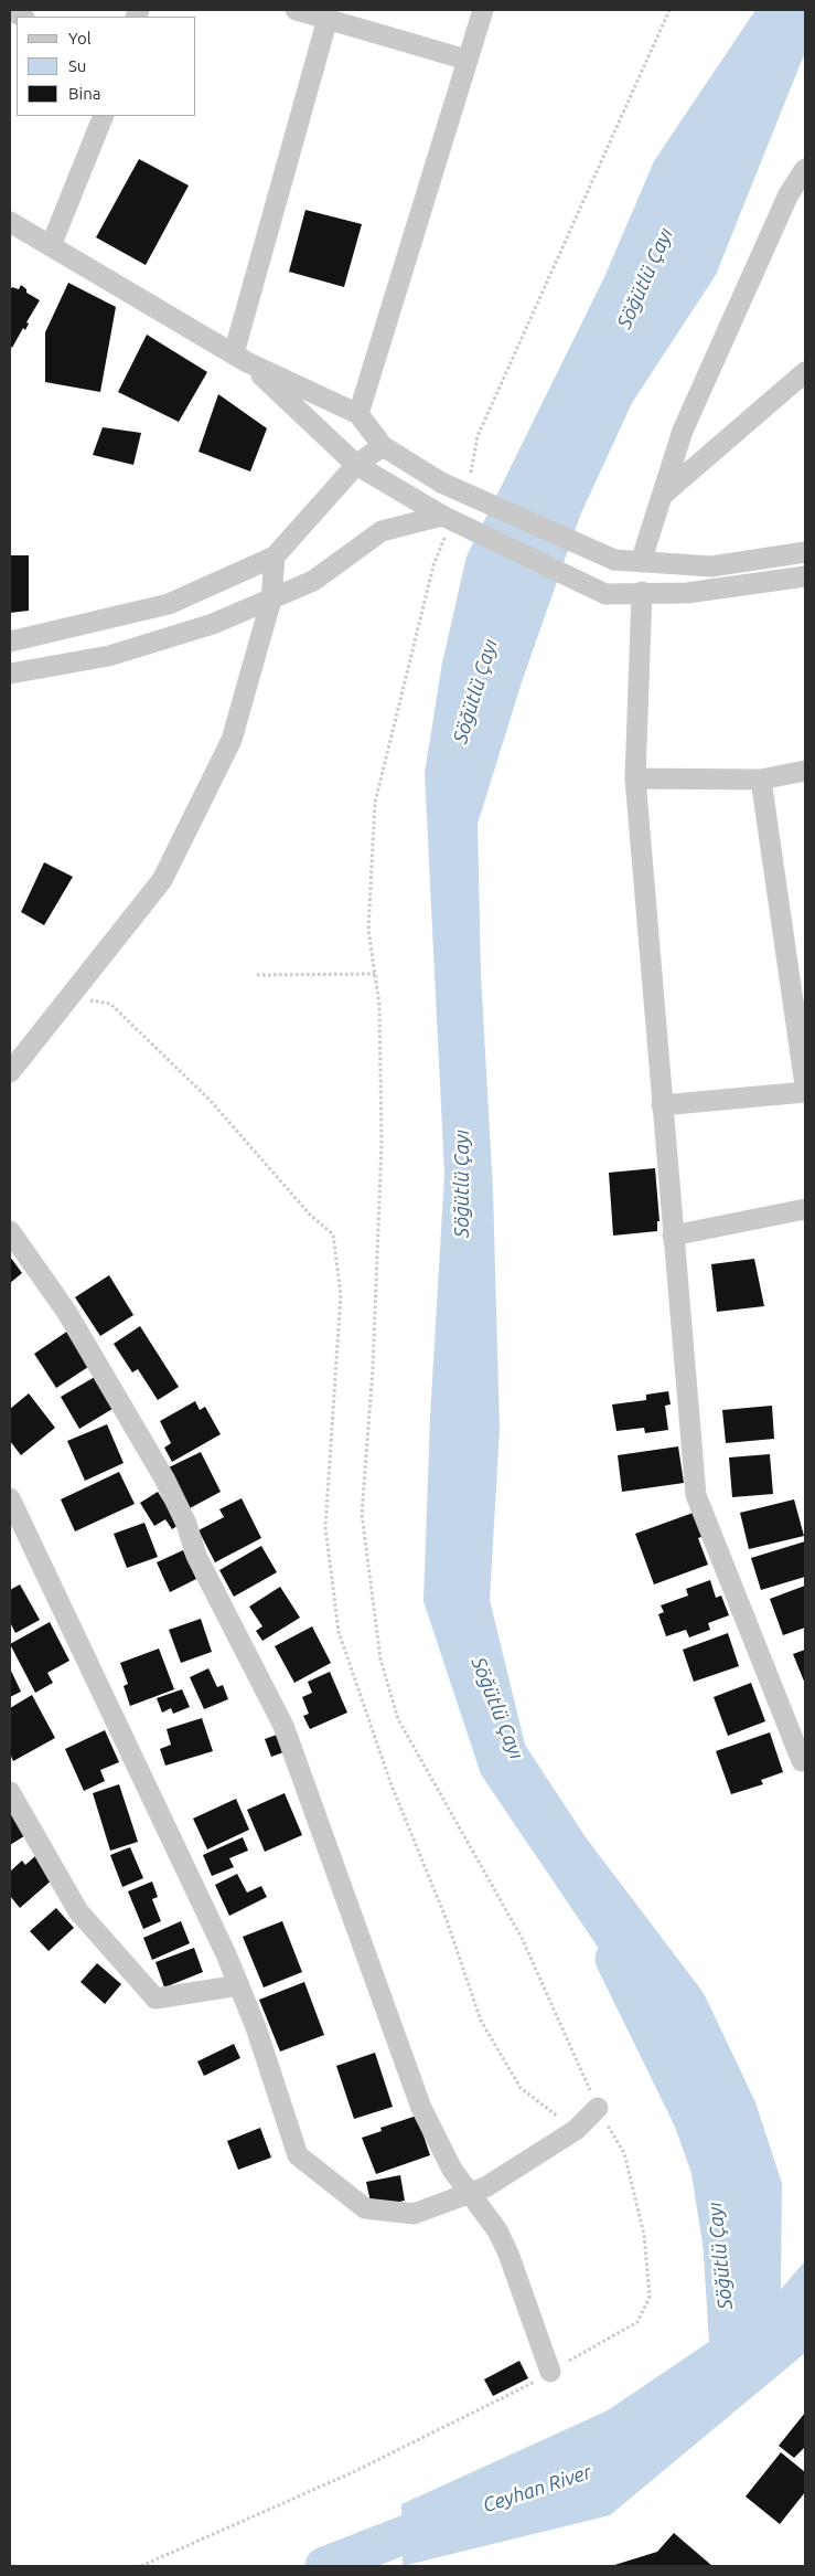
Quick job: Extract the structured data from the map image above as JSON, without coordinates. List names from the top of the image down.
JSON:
{
  "water": ["Söğütlü Çayı", "Ceyhan River"],
  "legend": ["Yol", "Su", "Bina"]
}
